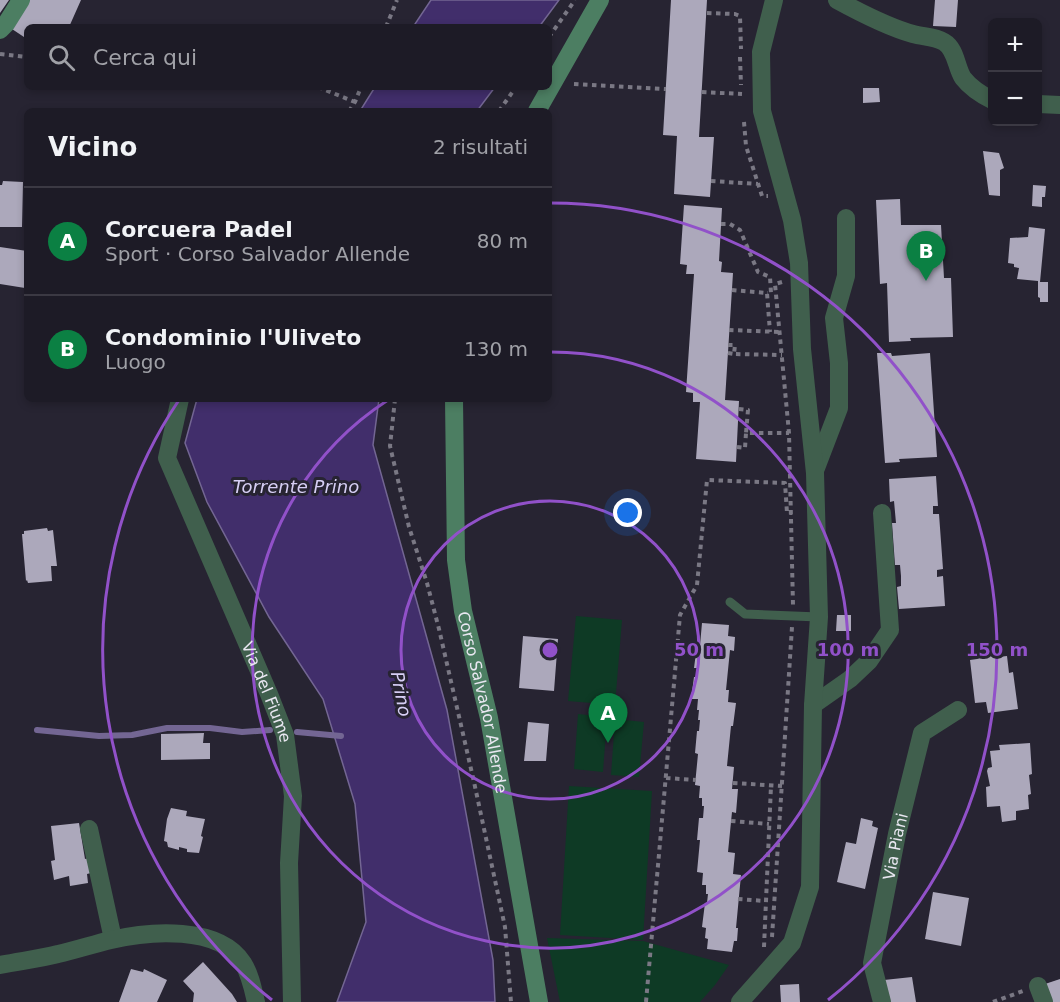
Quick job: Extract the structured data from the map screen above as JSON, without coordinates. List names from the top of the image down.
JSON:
{
  "streets": {
    "street": ["Via del Fiume", "Corso Salvador Allende", "Via Piani"]
  },
  "water": ["Torrente Prino", "Prino"],
  "page": {
    "map_buttons": ["+", "−"],
    "search": "Cerca qui",
    "heading": ["Vicino", "2 risultati"],
    "list": [
      {
        "mark": "A",
        "name": "Corcuera Padel",
        "note": "Sport · Corso Salvador Allende",
        "value": "80 m"
      },
      {
        "mark": "B",
        "name": "Condominio l'Uliveto",
        "note": "Luogo",
        "value": "130 m"
      }
    ],
    "pins": ["B", "A"]
  },
  "rings": ["50 m", "100 m", "150 m"]
}
